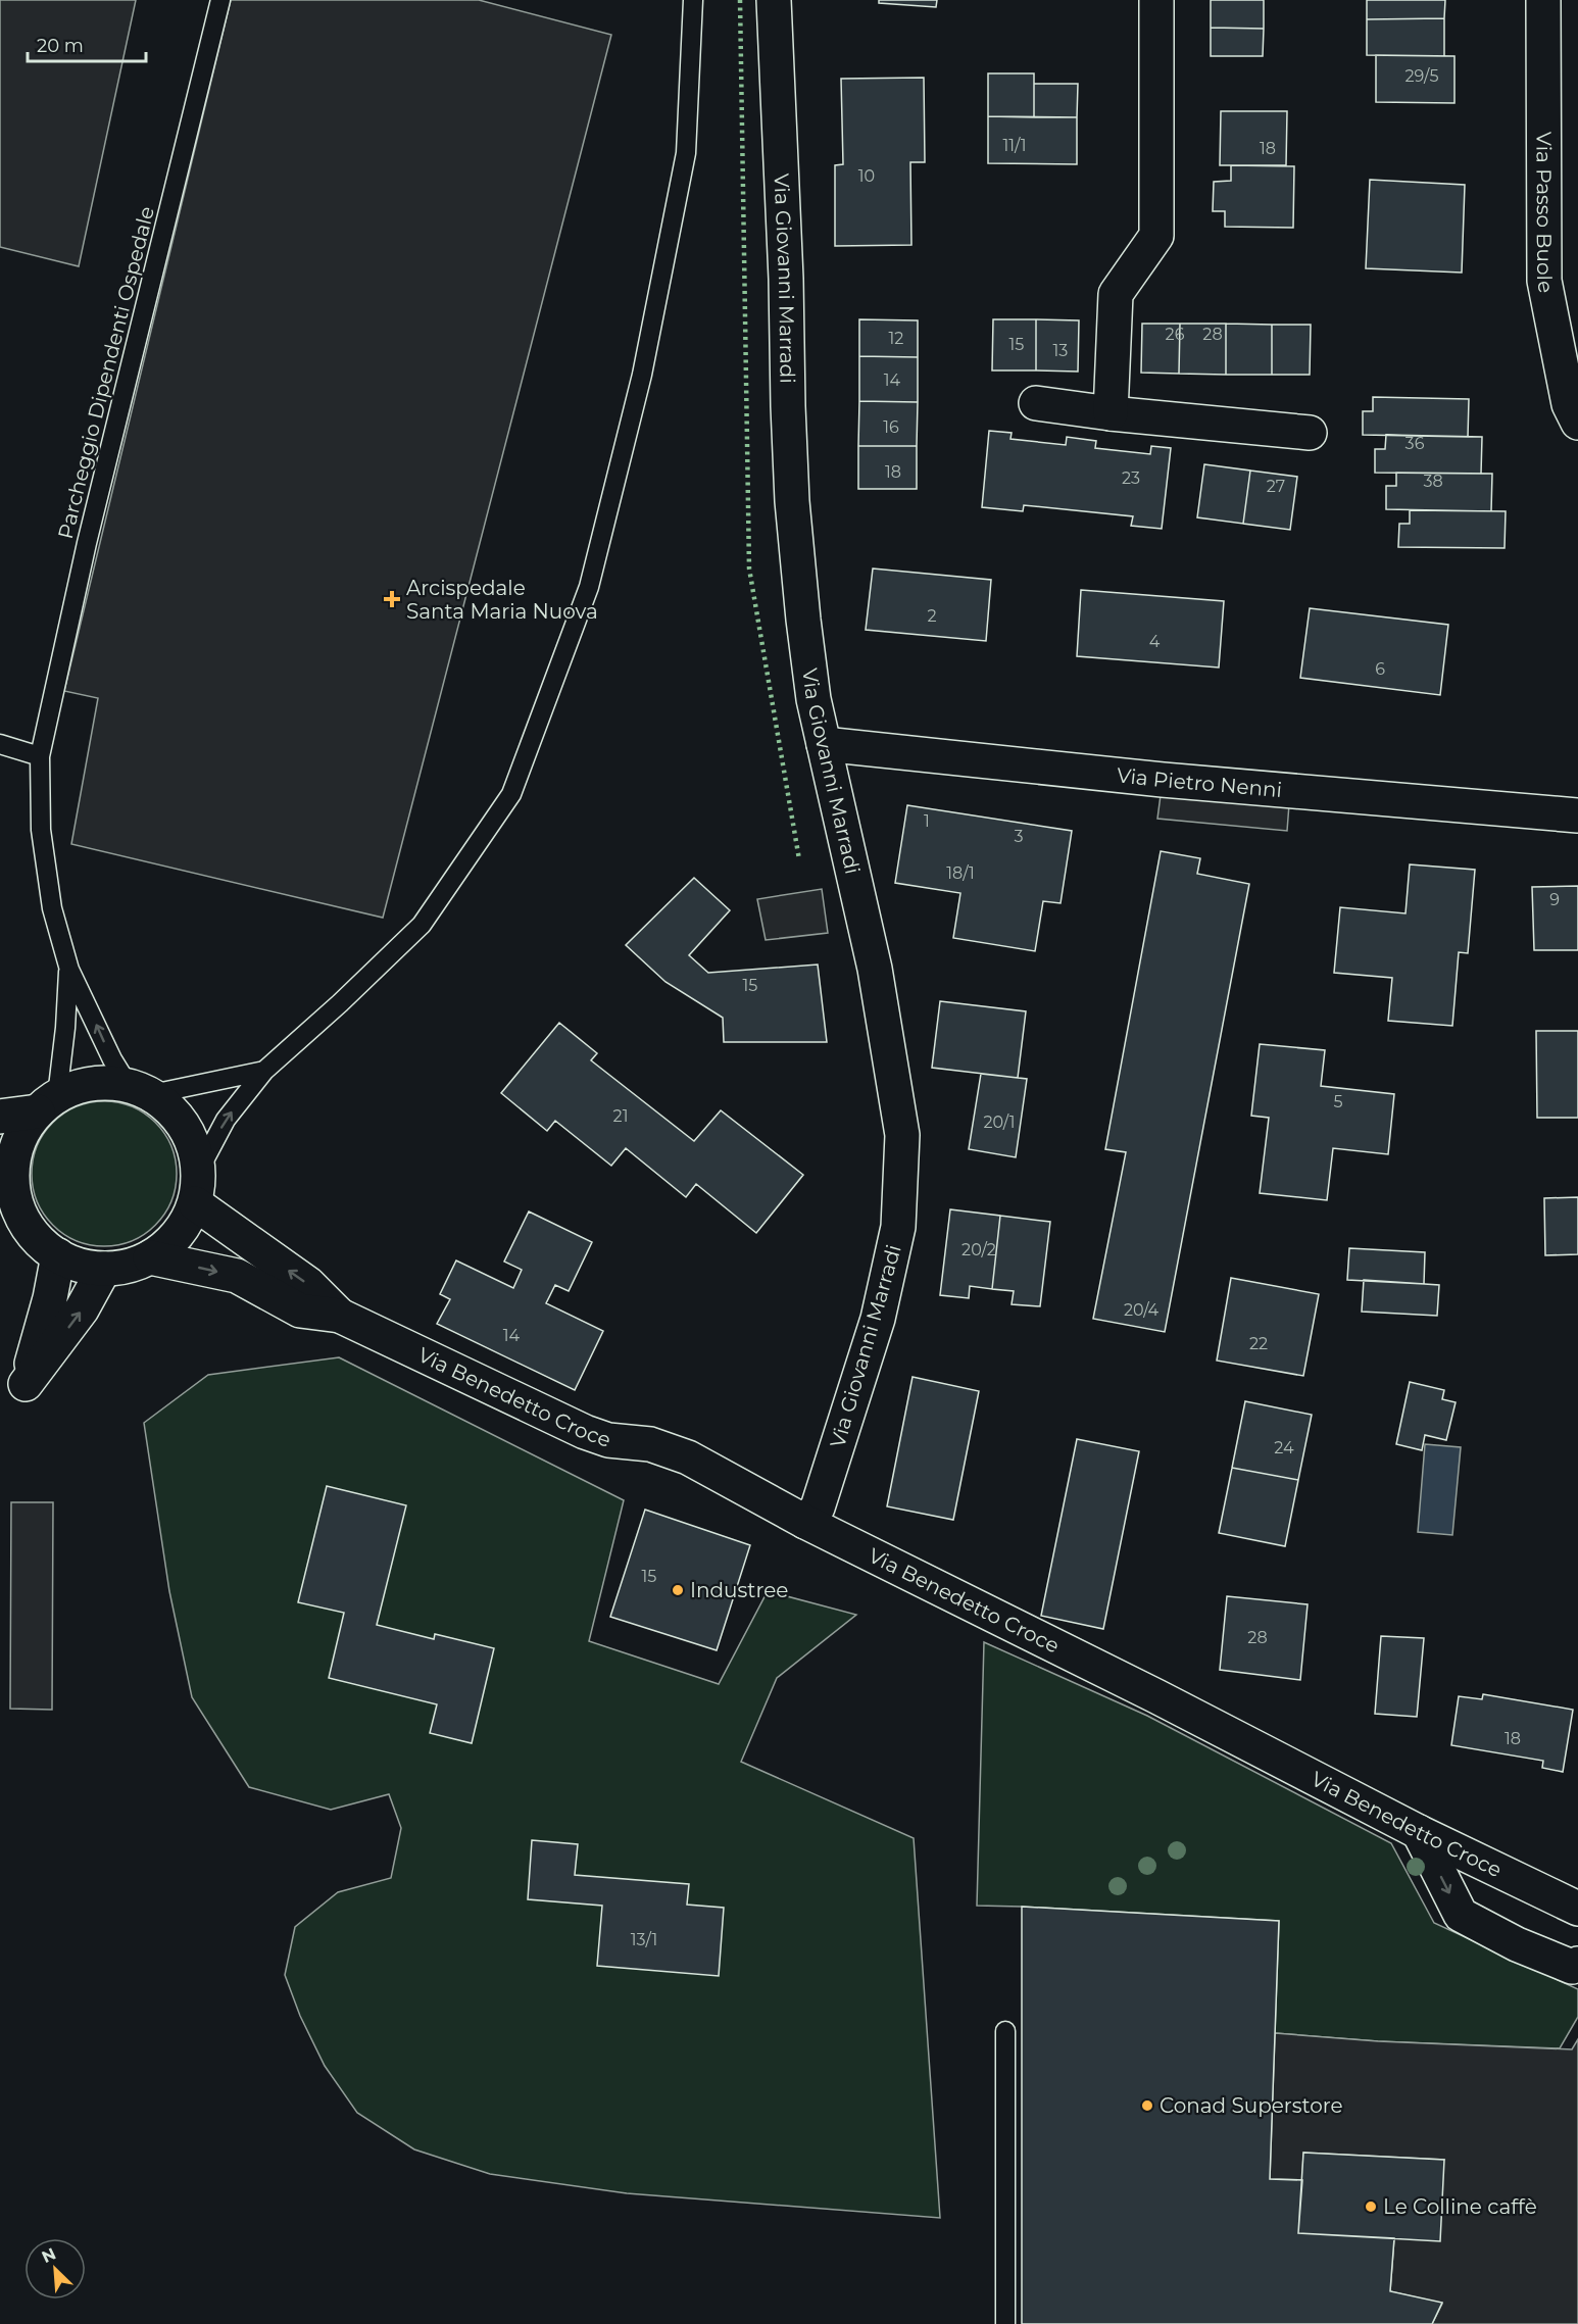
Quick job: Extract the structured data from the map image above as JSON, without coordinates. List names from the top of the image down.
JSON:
{
  "streets": {
    "street": [
      "Via Passo Buole",
      "Via Giovanni Marradi",
      "Via Pietro Nenni",
      "Via Benedetto Croce"
    ],
    "lane": ["Parcheggio Dipendenti Ospedale"]
  },
  "crossings": [
    ["Via Giovanni Marradi", "Via Pietro Nenni"],
    ["Via Giovanni Marradi", "Via Benedetto Croce"],
    ["Parcheggio Dipendenti Ospedale", "Via Benedetto Croce"]
  ],
  "places": {
    "health": ["Arcispedale Santa Maria Nuova"],
    "other": ["Industree", "Conad Superstore", "Le Colline caffè"]
  },
  "house_numbers": [
    "29/5",
    "11/1",
    "18",
    "10",
    "26",
    "28",
    "12",
    "15",
    "13",
    "14",
    "16",
    "36",
    "18",
    "23",
    "38",
    "27",
    "2",
    "4",
    "6",
    "1",
    "3",
    "18/1",
    "9",
    "15",
    "5",
    "21",
    "20/1",
    "20/2",
    "20/4",
    "14",
    "22",
    "24",
    "15",
    "28",
    "18",
    "13/1"
  ],
  "scale_bar": "20 m",
  "north": "top left"
}
